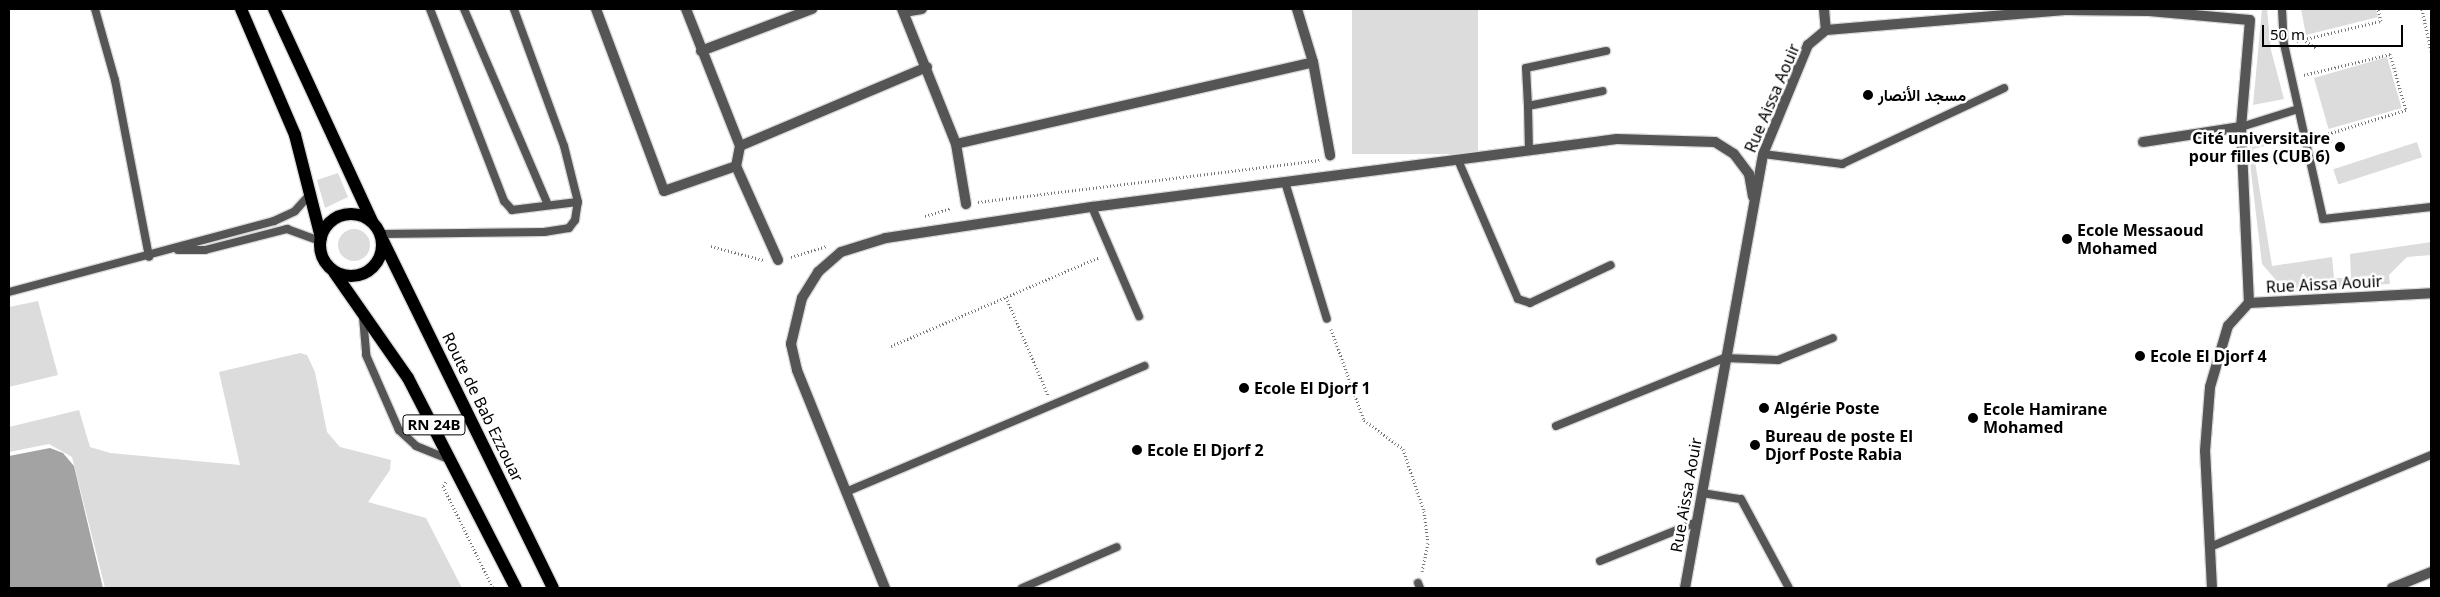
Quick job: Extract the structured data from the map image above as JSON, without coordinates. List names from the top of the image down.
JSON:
{
  "streets": {
    "main road": ["Route de Bab Ezzouar", "RN 24B"],
    "street": ["Rue Aissa Aouir"]
  },
  "crossings": [
    ["Route de Bab Ezzouar", "RN 24B"]
  ],
  "places": [
    "مسجد الأنصار",
    "Cité universitaire pour filles (CUB 6)",
    "Ecole Messaoud Mohamed",
    "Ecole El Djorf 4",
    "Ecole El Djorf 1",
    "Algérie Poste",
    "Ecole Hamirane Mohamed",
    "Bureau de poste El Djorf Poste Rabia",
    "Ecole El Djorf 2"
  ],
  "scale_bar": "50 m"
}
